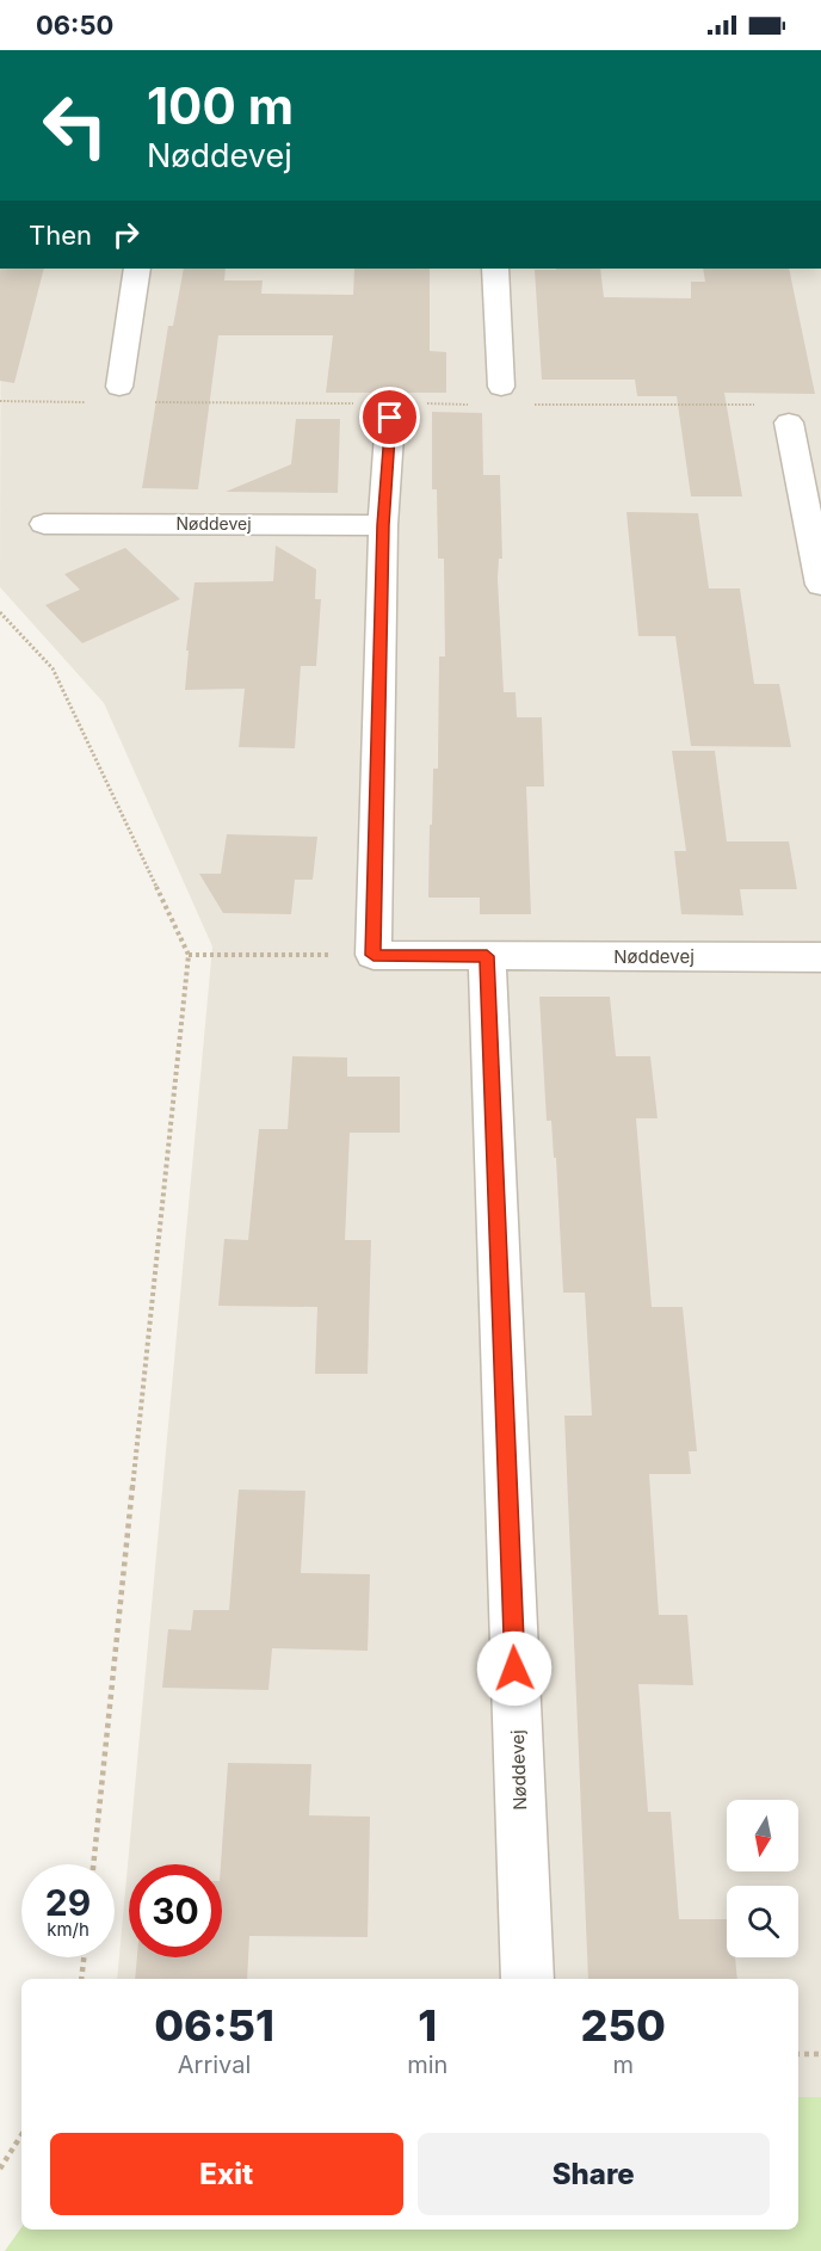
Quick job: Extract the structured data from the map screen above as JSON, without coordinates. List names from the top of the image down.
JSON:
{
  "streets": {
    "street": ["Nøddevej"]
  },
  "north": "bottom",
  "page": {
    "status": "06:50",
    "turn": ["100 m", "Nøddevej"],
    "then": "Then",
    "speed": "29 km/h",
    "limit": "30",
    "eta": [
      "06:51",
      "Arrival",
      "1",
      "min",
      "250",
      "m"
    ],
    "buttons": ["Exit", "Share"]
  }
}
